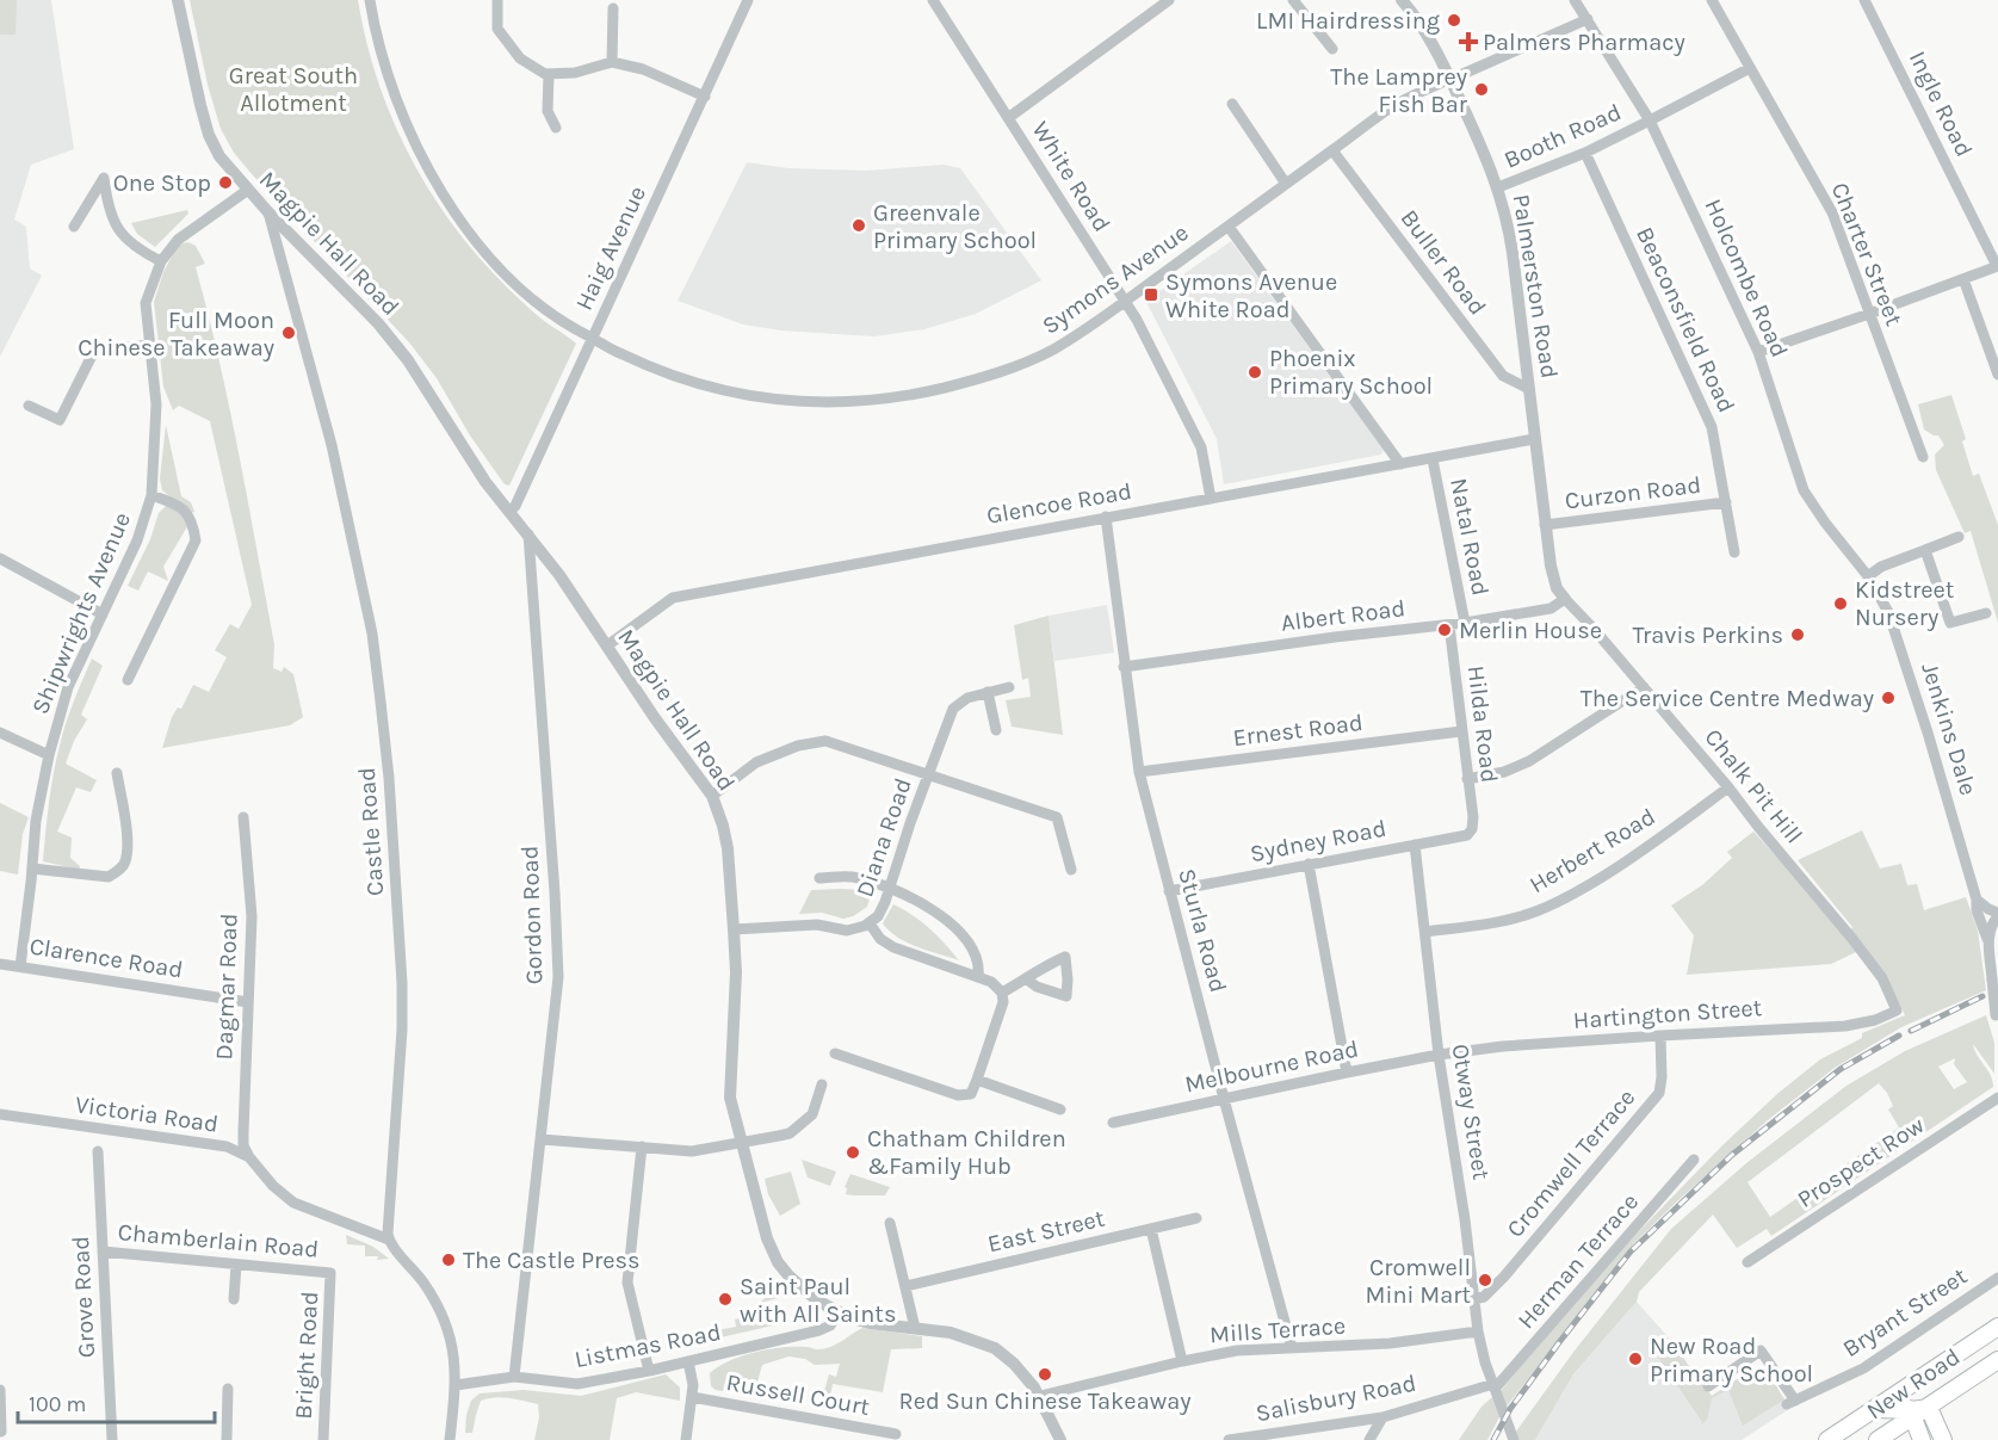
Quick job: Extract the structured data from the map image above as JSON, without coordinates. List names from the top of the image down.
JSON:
{
  "streets": {
    "main road": ["New Road"],
    "street": [
      "Ingle Road",
      "Booth Road",
      "White Road",
      "Magpie Hall Road",
      "Haig Avenue",
      "Charter Street",
      "Buller Road",
      "Holcombe Road",
      "Symons Avenue",
      "Palmerston Road",
      "Beaconsfield Road",
      "Curzon Road",
      "Glencoe Road",
      "Natal Road",
      "Shipwrights Avenue",
      "Albert Road",
      "Hilda Road",
      "Jenkins Dale",
      "Ernest Road",
      "Chalk Pit Hill",
      "Castle Road",
      "Diana Road",
      "Sydney Road",
      "Herbert Road",
      "Gordon Road",
      "Sturla Road",
      "Clarence Road",
      "Dagmar Road",
      "Hartington Street",
      "Melbourne Road",
      "Otway Street",
      "Victoria Road",
      "Prospect Row",
      "Cromwell Terrace",
      "East Street",
      "Chamberlain Road",
      "Herman Terrace",
      "Grove Road",
      "Bryant Street",
      "Mills Terrace",
      "Listmas Road",
      "Bright Road",
      "Russell Court",
      "Salisbury Road"
    ]
  },
  "crossings": [
    ["Booth Road", "Charter Street"],
    ["Booth Road", "Holcombe Road"],
    ["Booth Road", "Palmerston Road"],
    ["Booth Road", "Beaconsfield Road"],
    ["White Road", "Symons Avenue"],
    ["White Road", "Glencoe Road"],
    ["Magpie Hall Road", "Haig Avenue"],
    ["Magpie Hall Road", "Glencoe Road"],
    ["Magpie Hall Road", "Shipwrights Avenue"],
    ["Magpie Hall Road", "Castle Road"],
    ["Magpie Hall Road", "Diana Road"],
    ["Magpie Hall Road", "Gordon Road"],
    ["Magpie Hall Road", "Mills Terrace"],
    ["Magpie Hall Road", "Listmas Road"],
    ["Haig Avenue", "Symons Avenue"],
    ["Buller Road", "Symons Avenue"],
    ["Buller Road", "Palmerston Road"],
    ["Holcombe Road", "Symons Avenue"],
    ["Holcombe Road", "Jenkins Dale"],
    ["Symons Avenue", "Palmerston Road"],
    ["Palmerston Road", "Curzon Road"],
    ["Palmerston Road", "Glencoe Road"],
    ["Palmerston Road", "Albert Road"],
    ["Palmerston Road", "Chalk Pit Hill"],
    ["Beaconsfield Road", "Curzon Road"],
    ["Glencoe Road", "Natal Road"],
    ["Glencoe Road", "Sturla Road"],
    ["Natal Road", "Albert Road"],
    ["Shipwrights Avenue", "Clarence Road"],
    ["Albert Road", "Hilda Road"],
    ["Albert Road", "Chalk Pit Hill"],
    ["Albert Road", "Sturla Road"],
    ["Hilda Road", "Ernest Road"],
    ["Hilda Road", "Sydney Road"],
    ["Ernest Road", "Sturla Road"],
    ["Chalk Pit Hill", "Herbert Road"],
    ["Chalk Pit Hill", "Hartington Street"],
    ["Castle Road", "Victoria Road"],
    ["Sydney Road", "Sturla Road"],
    ["Sydney Road", "Otway Street"],
    ["Herbert Road", "Otway Street"],
    ["Gordon Road", "Listmas Road"],
    ["Sturla Road", "Melbourne Road"],
    ["Sturla Road", "Mills Terrace"],
    ["Clarence Road", "Dagmar Road"],
    ["Dagmar Road", "Victoria Road"],
    ["Hartington Street", "Melbourne Road"],
    ["Hartington Street", "Otway Street"],
    ["Hartington Street", "Cromwell Terrace"],
    ["Melbourne Road", "Otway Street"],
    ["Otway Street", "Cromwell Terrace"],
    ["Otway Street", "Herman Terrace"],
    ["Otway Street", "Mills Terrace"],
    ["Otway Street", "Salisbury Road"],
    ["Chamberlain Road", "Grove Road"],
    ["Chamberlain Road", "Bright Road"],
    ["Herman Terrace", "Salisbury Road"]
  ],
  "parks": ["Great South Allotment"],
  "places": {
    "other": [
      "LMI Hairdressing",
      "The Lamprey Fish Bar",
      "One Stop",
      "Greenvale Primary School",
      "Full Moon Chinese Takeaway",
      "Phoenix Primary School",
      "Kidstreet Nursery",
      "Merlin House",
      "Travis Perkins",
      "The Service Centre Medway",
      "Chatham Children &Family Hub",
      "The Castle Press",
      "Cromwell Mini Mart",
      "Saint Paul with All Saints",
      "New Road Primary School",
      "Red Sun Chinese Takeaway"
    ],
    "health": ["Palmers Pharmacy"],
    "transit": ["Symons Avenue White Road"]
  },
  "scale_bar": "100 m"
}
